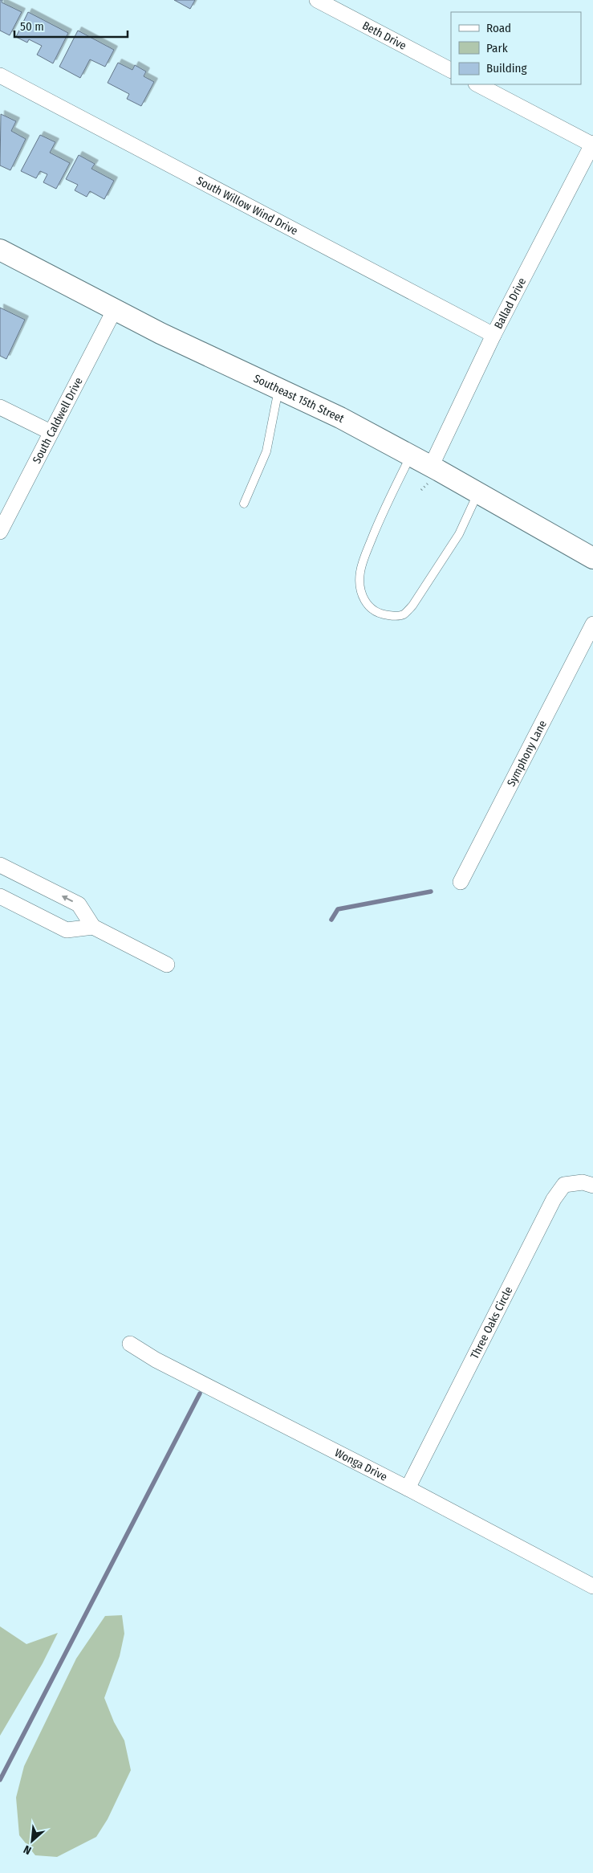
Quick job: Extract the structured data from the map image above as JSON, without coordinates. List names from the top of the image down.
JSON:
{
  "streets": {
    "main road": ["Southeast 15th Street"],
    "street": [
      "Beth Drive",
      "South Willow Wind Drive",
      "Ballad Drive",
      "South Caldwell Drive",
      "Symphony Lane",
      "Three Oaks Circle",
      "Wonga Drive"
    ]
  },
  "crossings": [
    ["South Willow Wind Drive", "Ballad Drive"],
    ["Ballad Drive", "Southeast 15th Street"],
    ["Southeast 15th Street", "South Caldwell Drive"],
    ["Three Oaks Circle", "Wonga Drive"]
  ],
  "legend": ["Road", "Park", "Building"],
  "scale_bar": "50 m",
  "north": "bottom left"
}
